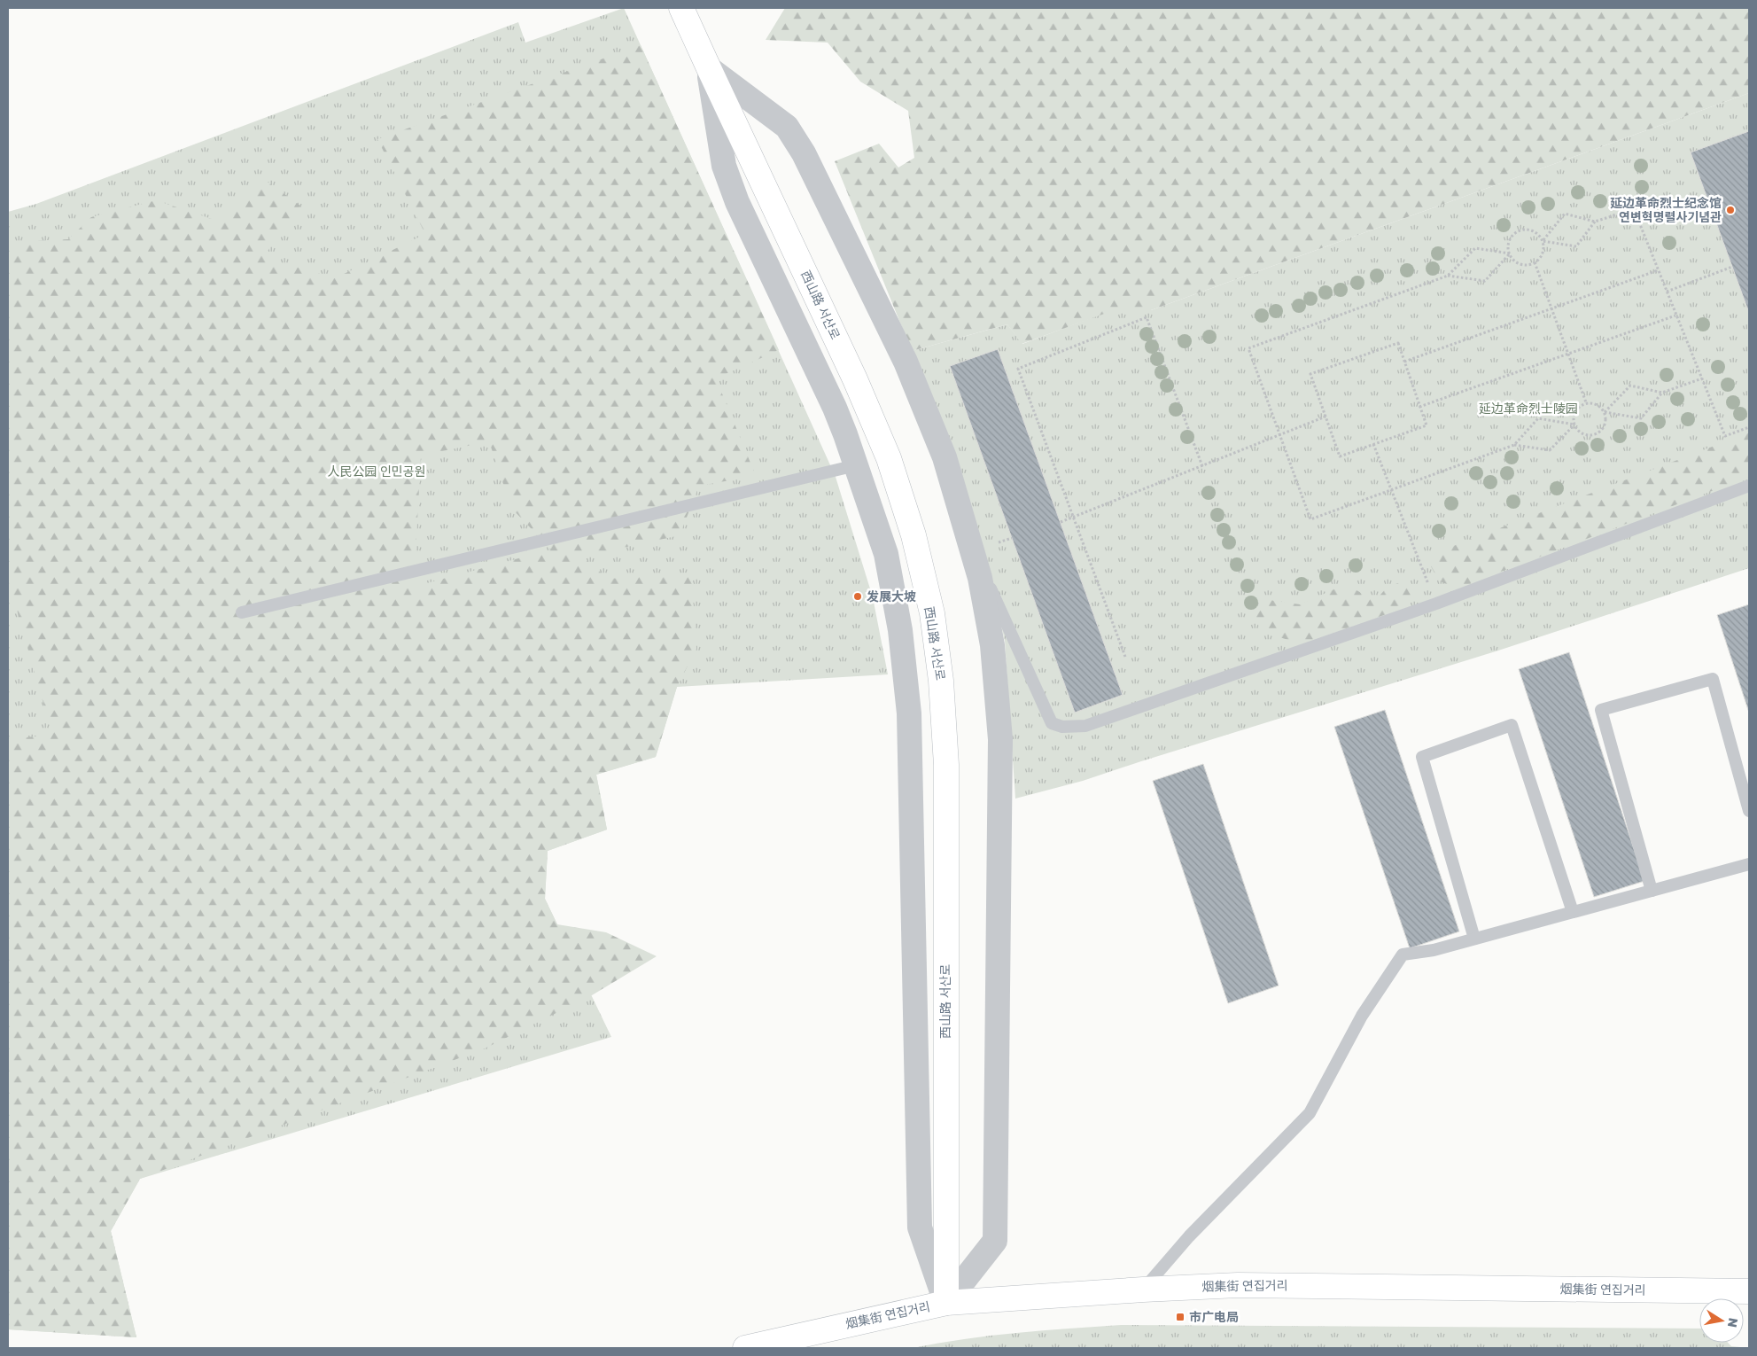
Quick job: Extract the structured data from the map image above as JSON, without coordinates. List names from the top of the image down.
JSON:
{
  "streets": {
    "street": ["西山路 서산로", "烟集街 연집거리"]
  },
  "crossings": [
    ["西山路 서산로", "烟集街 연집거리"]
  ],
  "parks": ["延边革命烈士陵园", "人民公园 인민공원"],
  "places": {
    "other": ["延边革命烈士纪念馆 연변혁명렬사기념관", "发展大坡"],
    "transit": ["市广电局"]
  },
  "north": "right"
}
